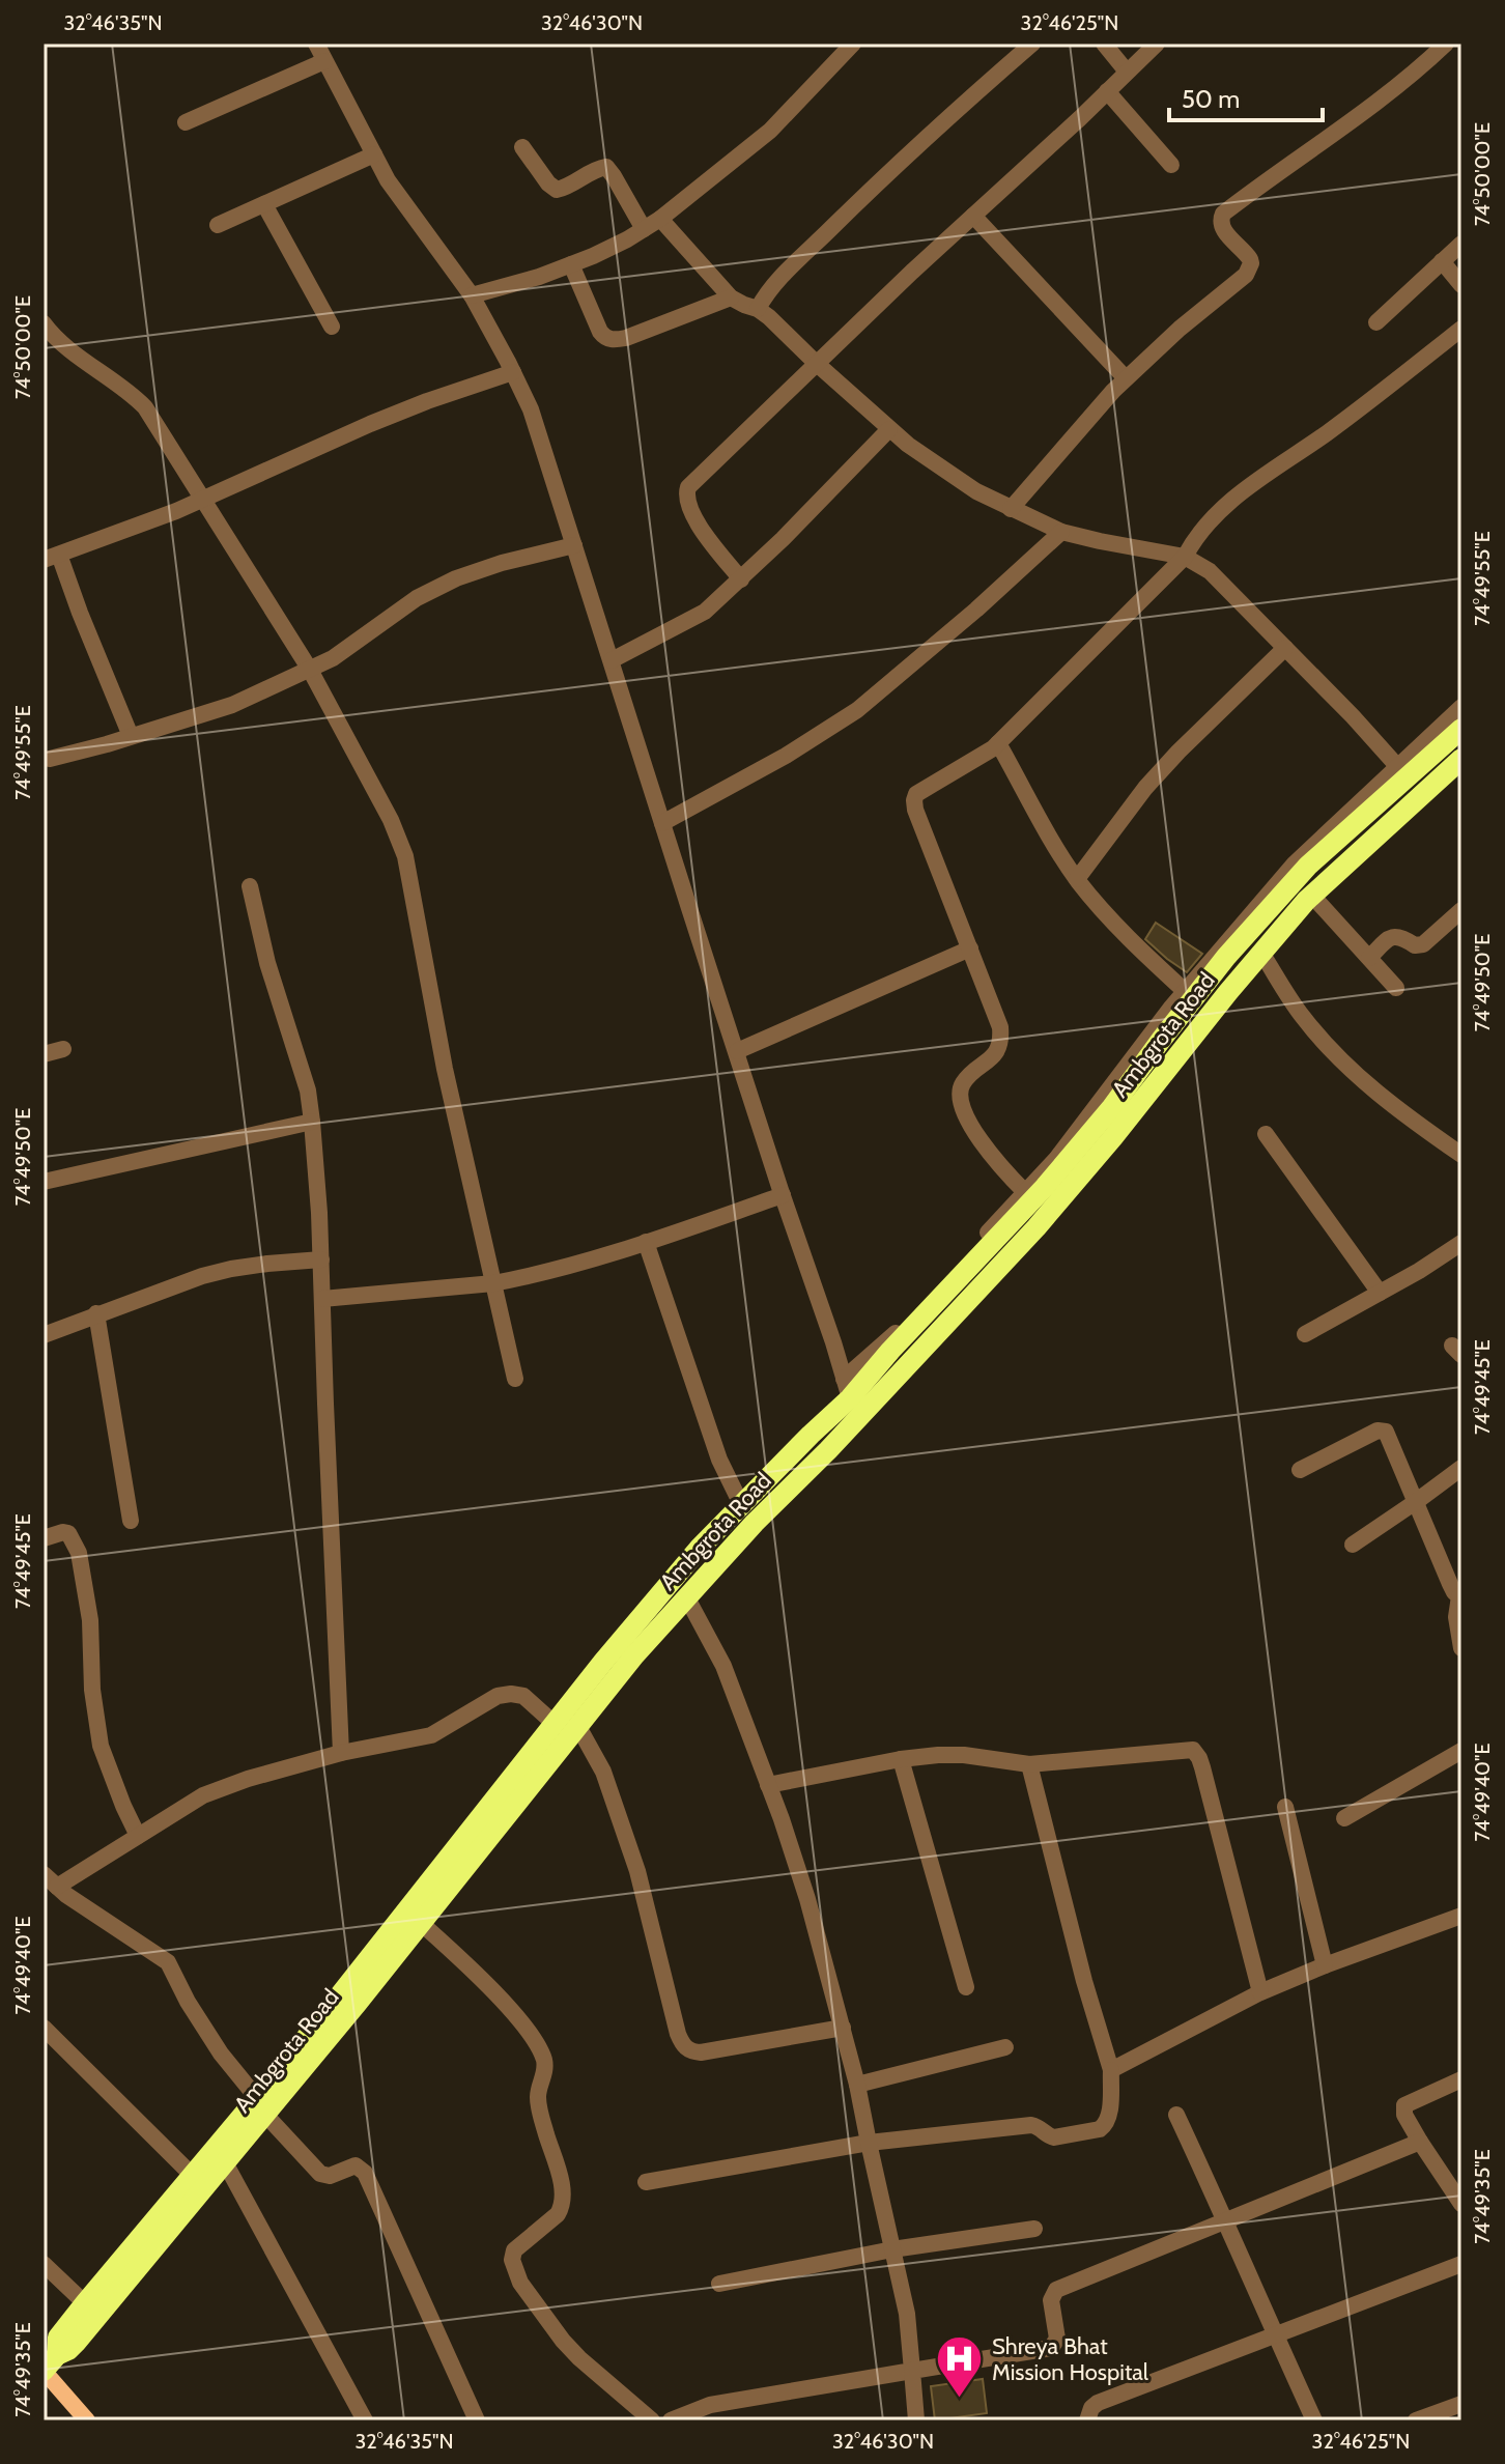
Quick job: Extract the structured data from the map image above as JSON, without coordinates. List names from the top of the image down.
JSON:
{
  "streets": {
    "main road": ["Ambgrota Road"]
  },
  "places": {
    "hospital": ["Shreya Bhat Mission Hospital"]
  },
  "scale_bar": "50 m",
  "coordinates": [
    "32°46'35\"N",
    "32°46'30\"N",
    "32°46'25\"N",
    "74°50'00\"E",
    "74°49'55\"E",
    "74°49'50\"E",
    "74°49'45\"E",
    "74°49'40\"E",
    "74°49'35\"E"
  ]
}
